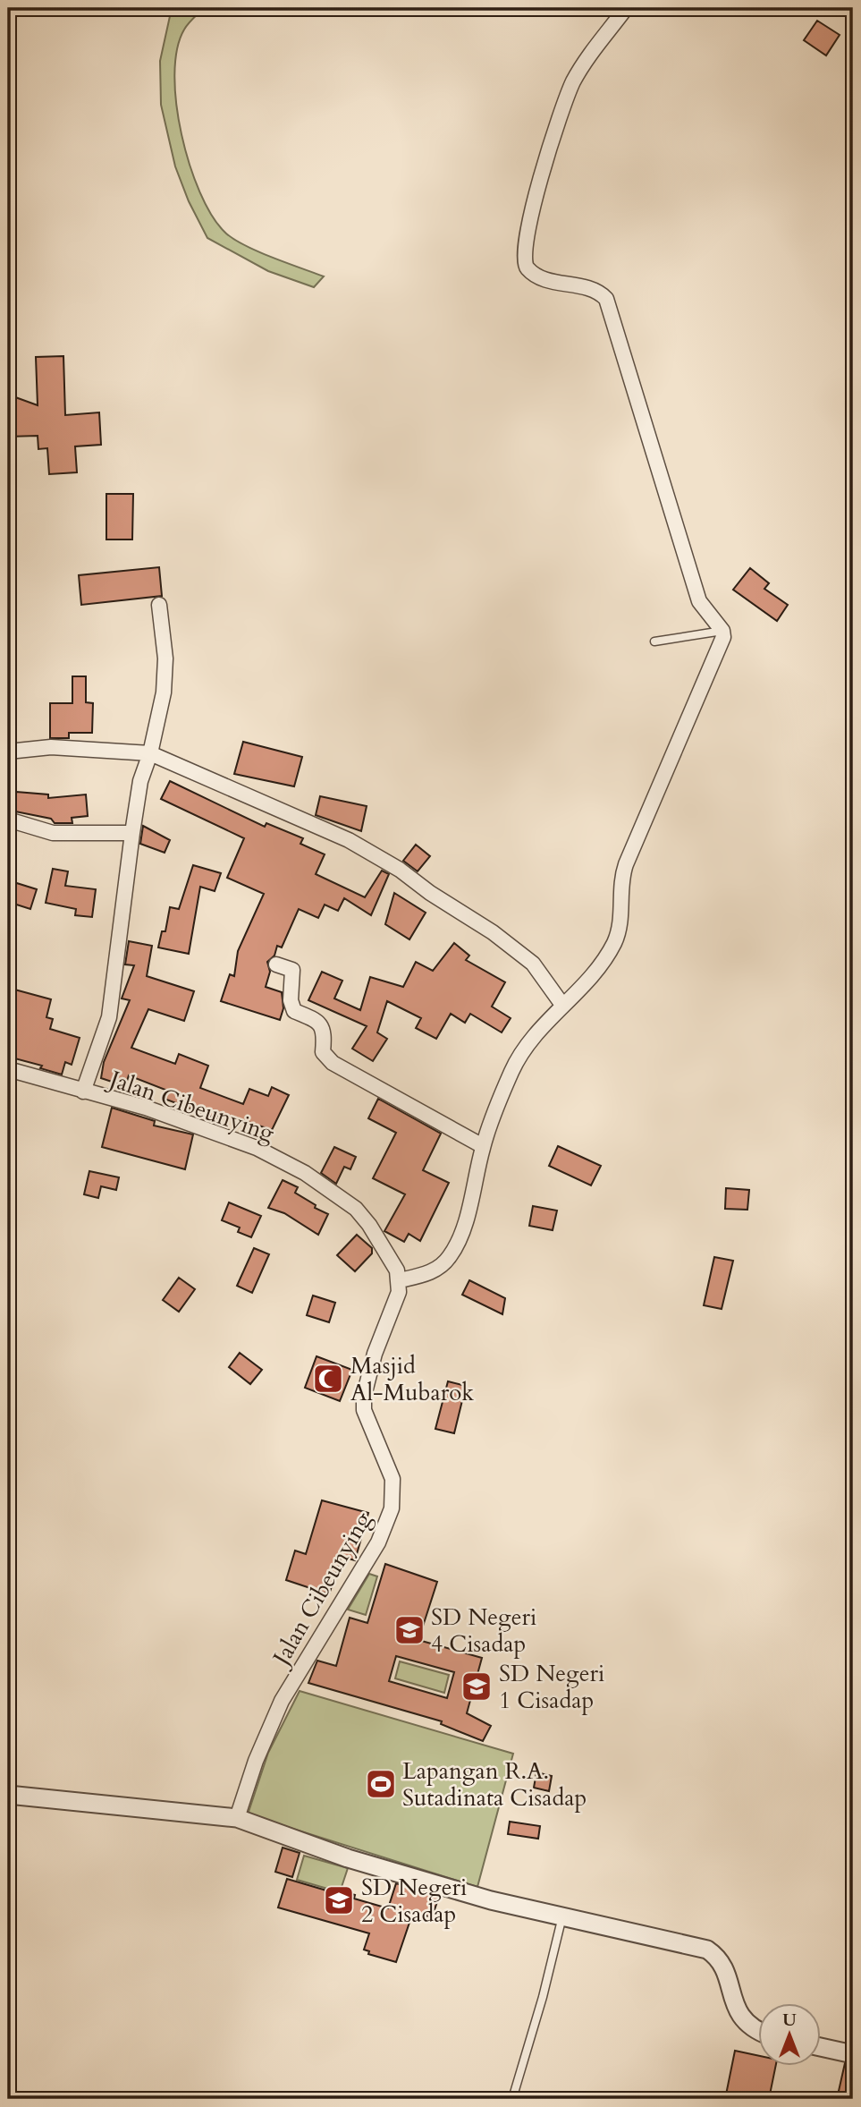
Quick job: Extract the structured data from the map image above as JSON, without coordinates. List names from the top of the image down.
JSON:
{
  "streets": {
    "street": ["Jalan Cibeunying"]
  },
  "places": {
    "mosque": ["Masjid Al-Mubarok"],
    "school or university": ["SD Negeri 4 Cisadap", "SD Negeri 1 Cisadap", "SD Negeri 2 Cisadap"],
    "sports": ["Lapangan R.A. Sutadinata Cisadap"]
  },
  "north": "top"
}
